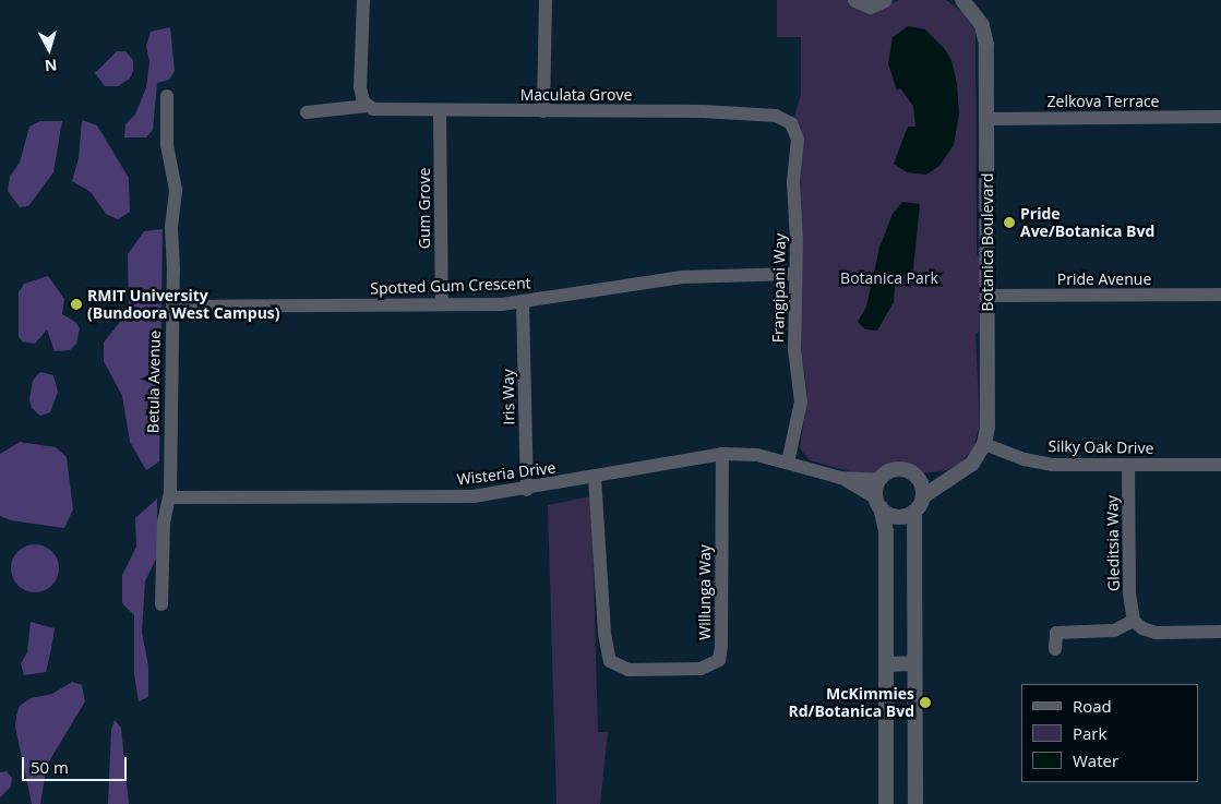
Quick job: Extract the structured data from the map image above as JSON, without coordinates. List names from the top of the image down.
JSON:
{
  "streets": {
    "street": [
      "Maculata Grove",
      "Zelkova Terrace",
      "Gum Grove",
      "Botanica Boulevard",
      "Pride Avenue",
      "Spotted Gum Crescent",
      "Frangipani Way",
      "Betula Avenue",
      "Iris Way",
      "Silky Oak Drive",
      "Wisteria Drive",
      "Gleditsia Way",
      "Willunga Way"
    ]
  },
  "crossings": [
    ["Maculata Grove", "Gum Grove"],
    ["Maculata Grove", "Frangipani Way"],
    ["Zelkova Terrace", "Botanica Boulevard"],
    ["Gum Grove", "Spotted Gum Crescent"],
    ["Botanica Boulevard", "Pride Avenue"],
    ["Botanica Boulevard", "Silky Oak Drive"],
    ["Botanica Boulevard", "Wisteria Drive"],
    ["Spotted Gum Crescent", "Frangipani Way"],
    ["Spotted Gum Crescent", "Betula Avenue"],
    ["Spotted Gum Crescent", "Iris Way"],
    ["Frangipani Way", "Wisteria Drive"],
    ["Betula Avenue", "Wisteria Drive"],
    ["Iris Way", "Wisteria Drive"],
    ["Silky Oak Drive", "Gleditsia Way"],
    ["Wisteria Drive", "Willunga Way"]
  ],
  "parks": ["Botanica Park"],
  "places": ["Pride Ave/Botanica Bvd", "RMIT University (Bundoora West Campus)", "McKimmies Rd/Botanica Bvd"],
  "legend": ["Road", "Park", "Water"],
  "scale_bar": "50 m",
  "north": "bottom"
}
